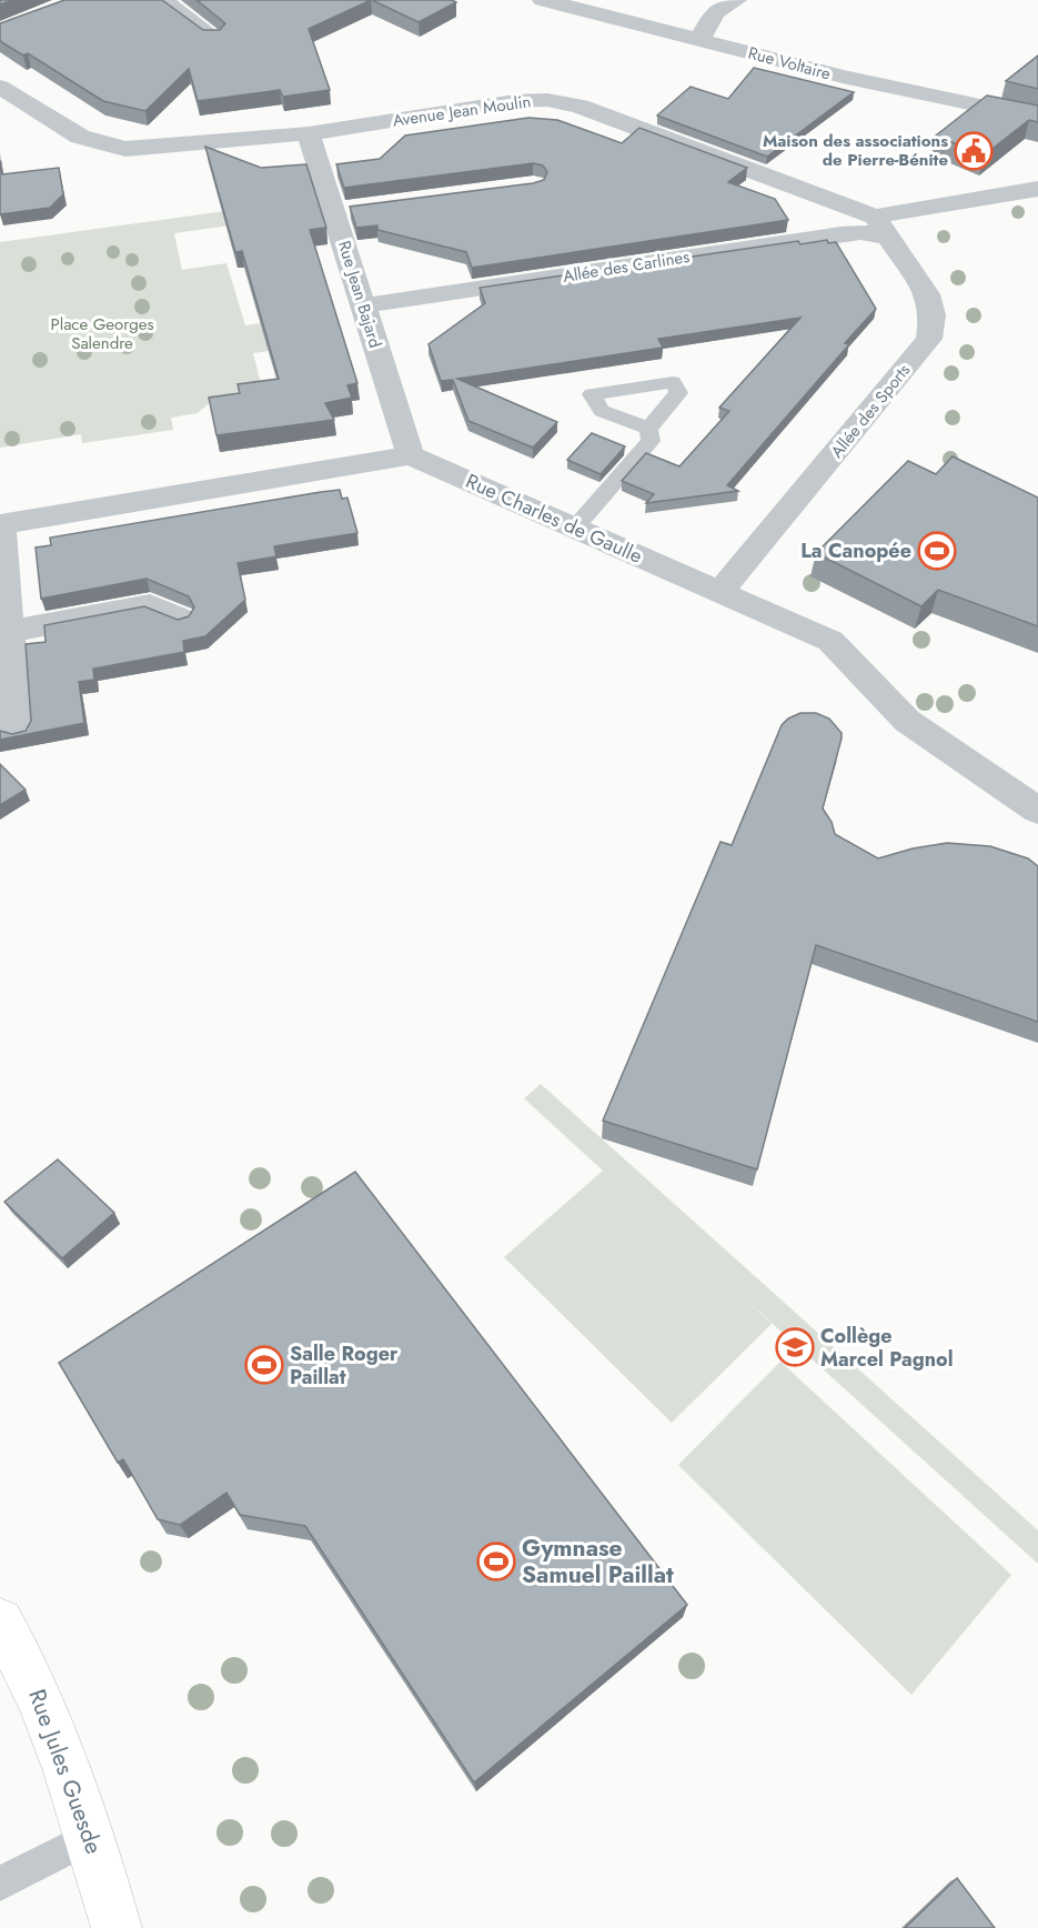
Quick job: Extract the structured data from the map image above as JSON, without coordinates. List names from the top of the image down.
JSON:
{
  "streets": {
    "street": [
      "Rue Voltaire",
      "Avenue Jean Moulin",
      "Allée des Carlines",
      "Rue Jean Bajard",
      "Allée des Sports",
      "Rue Charles de Gaulle",
      "Rue Jules Guesde"
    ]
  },
  "crossings": [
    ["Avenue Jean Moulin", "Allée des Carlines"],
    ["Avenue Jean Moulin", "Rue Jean Bajard"],
    ["Avenue Jean Moulin", "Allée des Sports"],
    ["Allée des Carlines", "Rue Jean Bajard"],
    ["Allée des Carlines", "Allée des Sports"],
    ["Rue Jean Bajard", "Rue Charles de Gaulle"],
    ["Allée des Sports", "Rue Charles de Gaulle"]
  ],
  "parks": ["Place Georges Salendre"],
  "places": {
    "public building": ["Maison des associations de Pierre-Bénite"],
    "sports": ["La Canopée", "Salle Roger Paillat", "Gymnase Samuel Paillat"],
    "school or university": ["Collège Marcel Pagnol"]
  }
}
